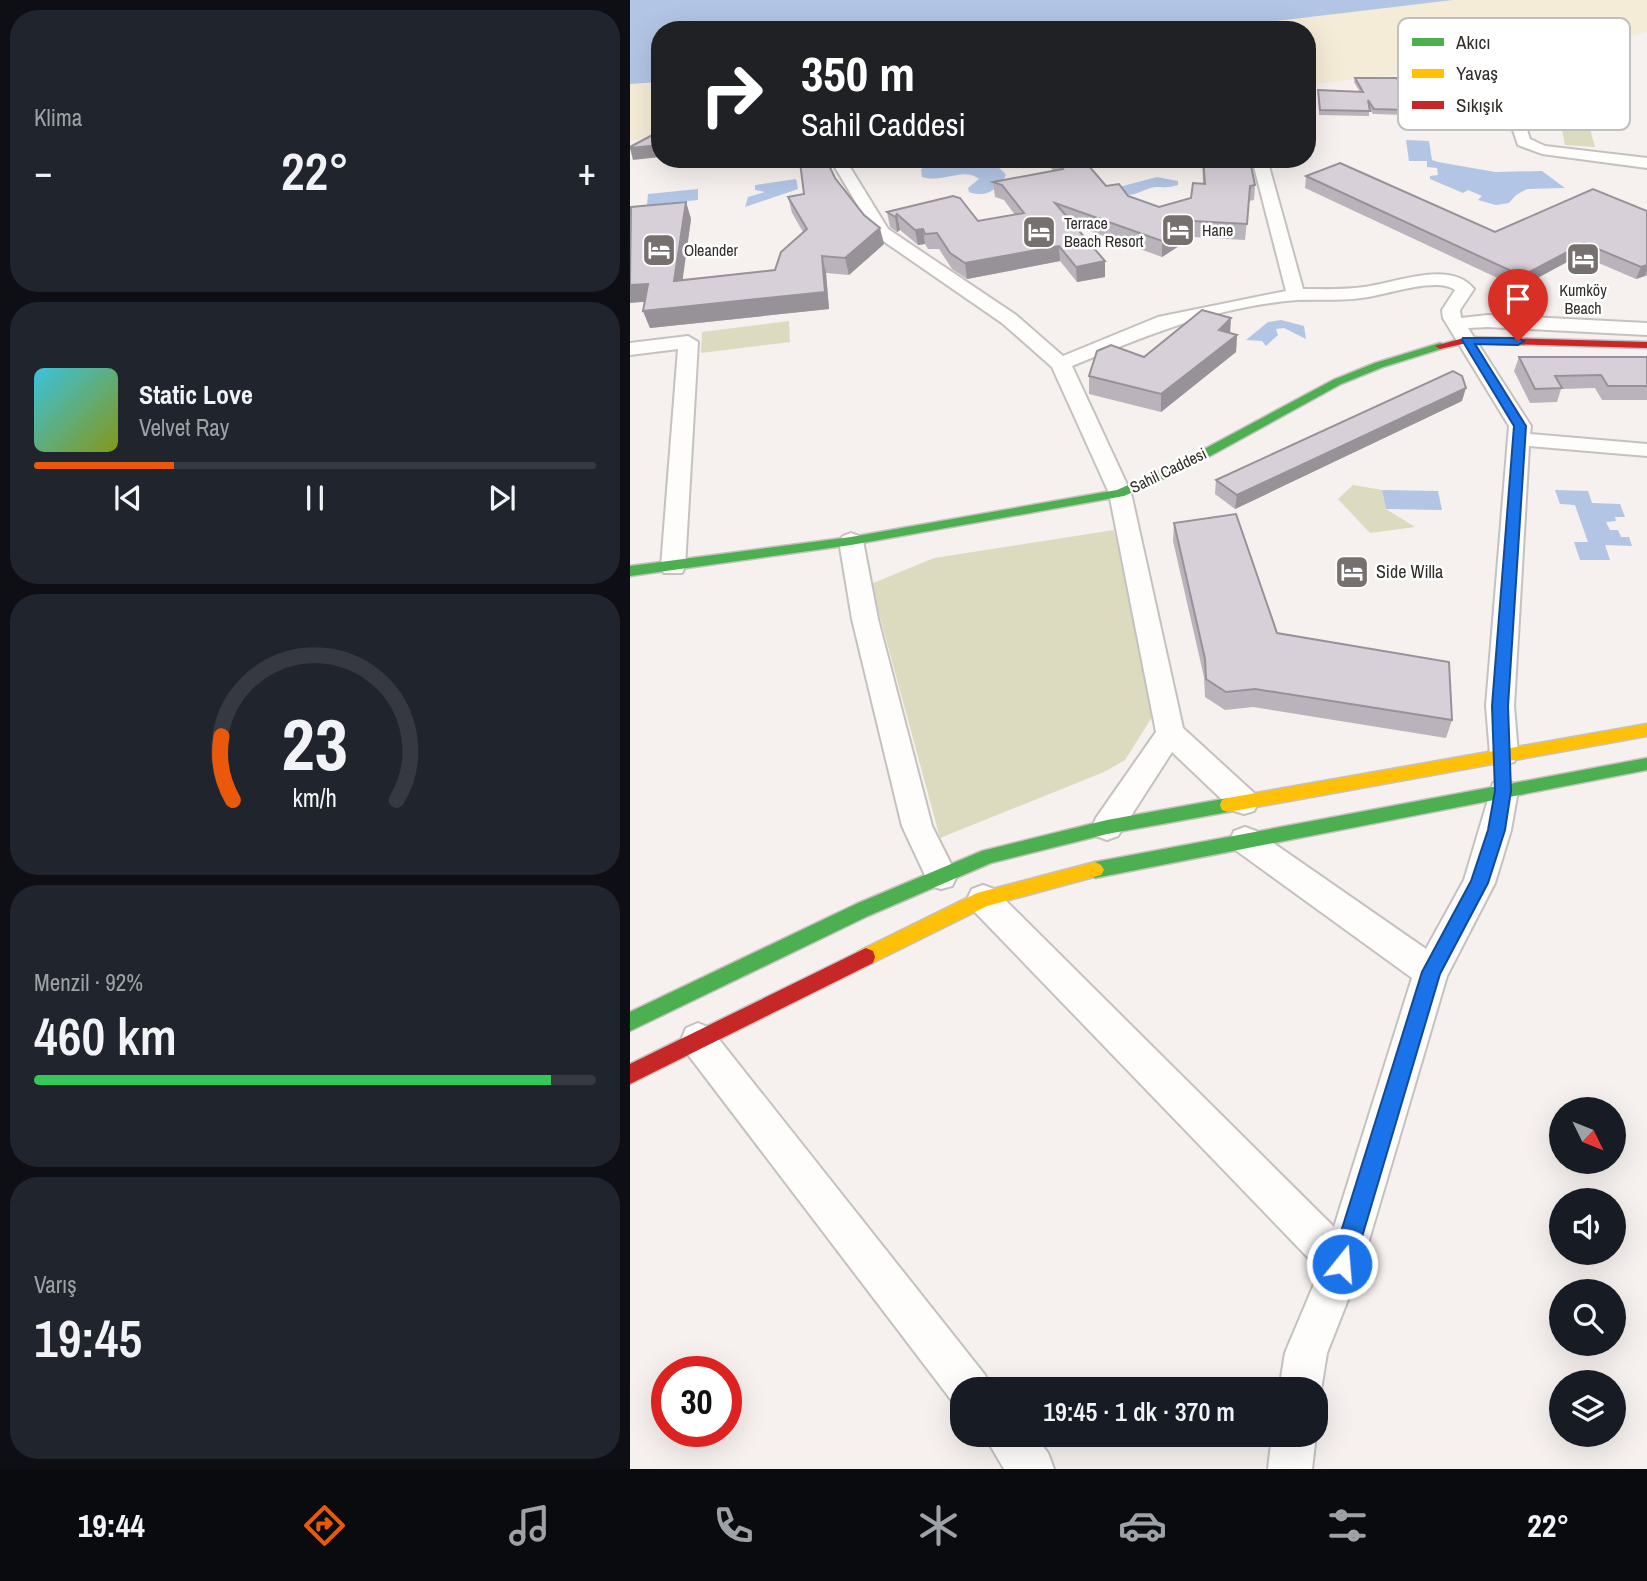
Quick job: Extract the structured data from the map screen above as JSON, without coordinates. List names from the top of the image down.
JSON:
{
  "streets": {
    "main road": ["Sahil Caddesi"]
  },
  "places": {
    "hotel": [
      "Hane",
      "Terrace Beach Resort",
      "Oleander",
      "Kumköy Beach",
      "Side Willa"
    ]
  },
  "legend": ["Akıcı", "Yavaş", "Sıkışık"],
  "north": "bottom right",
  "page": {
    "tile": [
      "Klima",
      ["Menzil · 92%", "460 km"],
      ["Varış", "19:45"]
    ],
    "turn": ["350 m", "Sahil Caddesi"],
    "heat": ["−", "22°", "+"],
    "song": ["Static Love", "Velvet Ray"],
    "limit": "30",
    "trip": "19:45 · 1 dk · 370 m",
    "tabs": ["19:44", "22°"],
    "gauge": ["23", "km/h"]
  }
}
